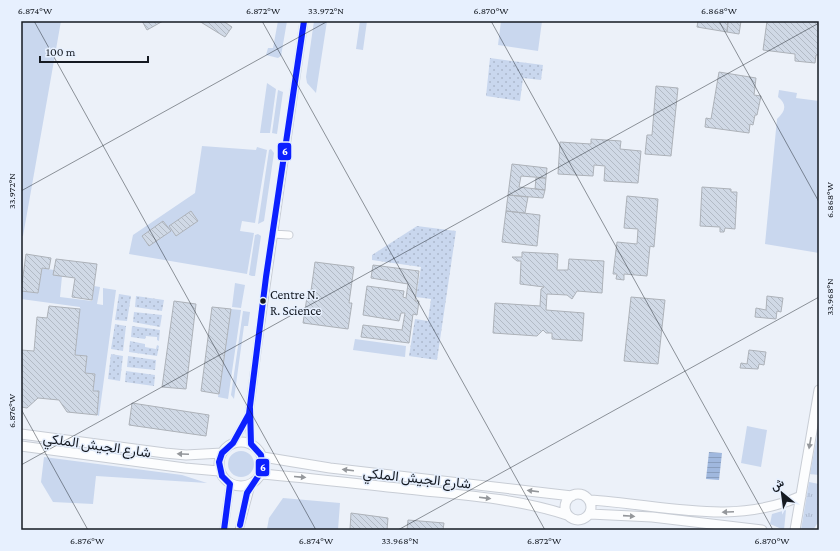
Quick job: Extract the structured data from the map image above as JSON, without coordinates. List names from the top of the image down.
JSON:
{
  "streets": {
    "main road": ["شارع الجيش الملكي"]
  },
  "places": ["Centre N. R. Science"],
  "lines": ["transit line 6"],
  "scale_bar": "100 m",
  "north": "top left",
  "coordinates": [
    "6.874°W",
    "6.872°W",
    "33.972°N",
    "6.870°W",
    "6.868°W",
    "33.968°N",
    "6.876°W"
  ]
}
